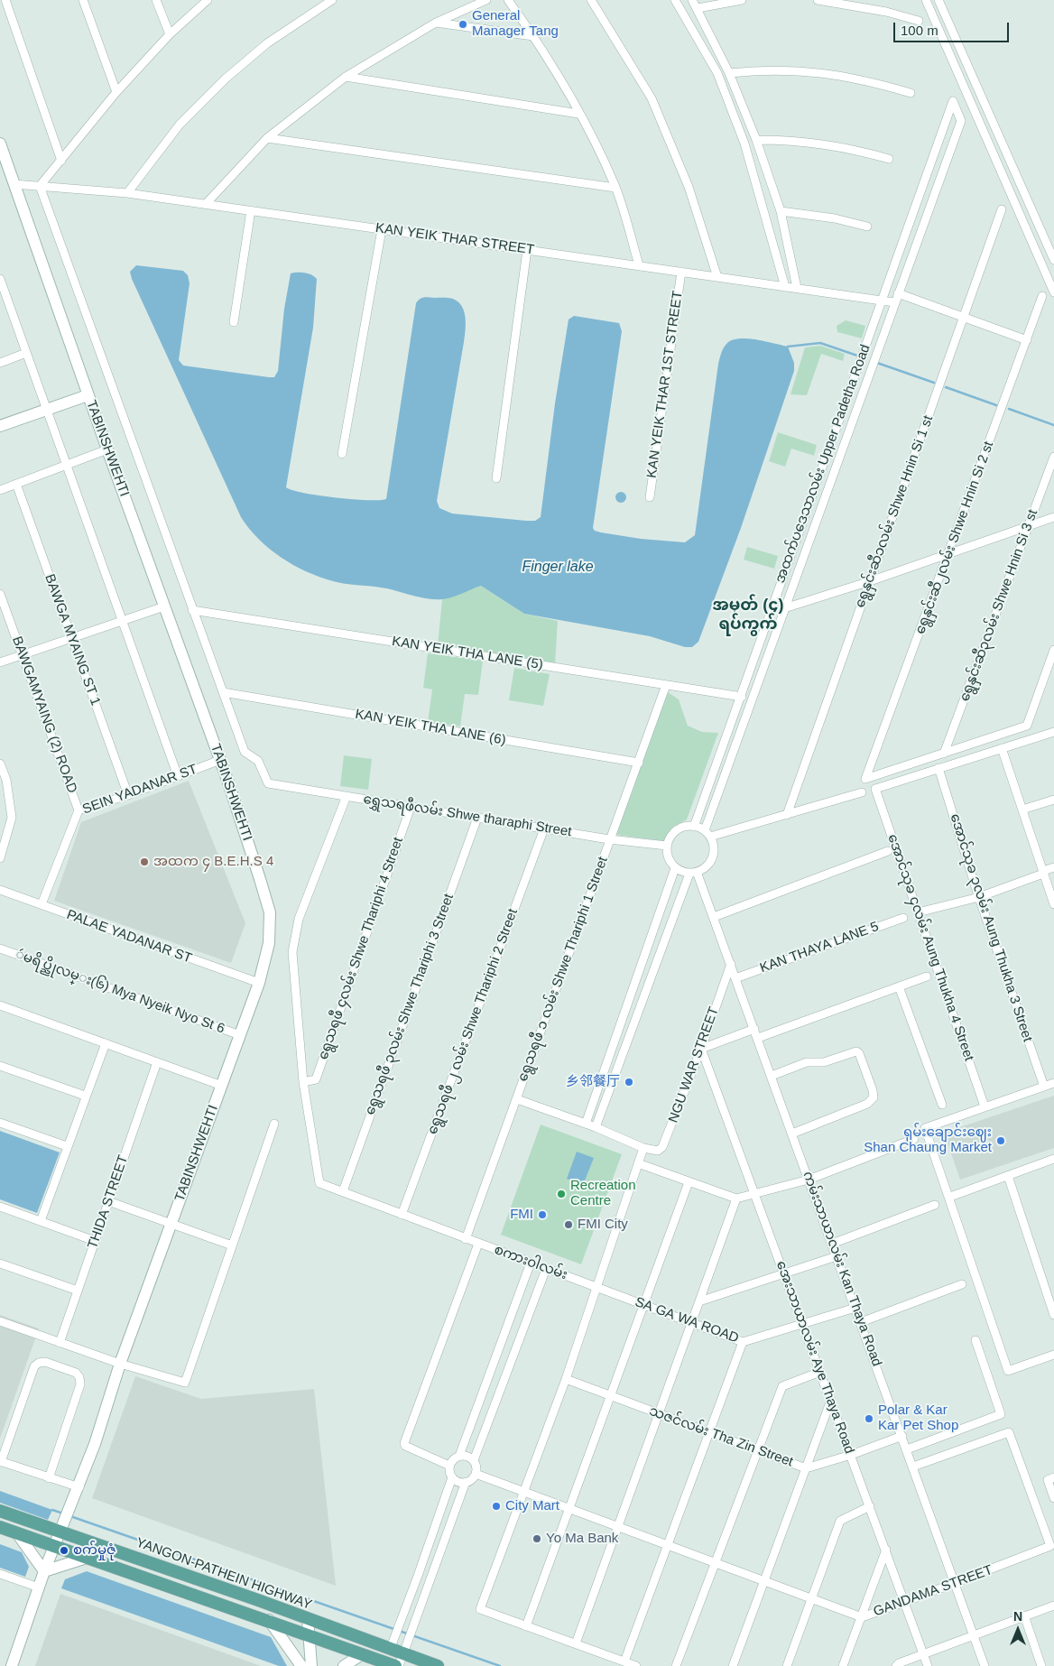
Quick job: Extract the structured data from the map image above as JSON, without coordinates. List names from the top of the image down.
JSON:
{
  "streets": {
    "main road": ["TABINSHWEHTI", "YANGON-PATHEIN HIGHWAY"],
    "street": [
      "KAN YEIK THAR STREET",
      "KAN YEIK THAR 1ST STREET",
      "အထက်ပဒေသာလမ်း Upper Padetha Road",
      "ရွေနှင်းဆီ၁လမ်း Shwe Hnin Si 1 st",
      "ရွေနှင်းဆီ၂လမ်း Shwe Hnin Si 2 st",
      "ရွေနှင်းဆီ၃လမ်း Shwe Hnin Si 3 st",
      "BAWGA MYAING ST 1",
      "KAN YEIK THA LANE (5)",
      "BAWGAMYAING (2) ROAD",
      "KAN YEIK THA LANE (6)",
      "SEIN YADANAR ST",
      "ရွှေသရဖီလမ်း Shwe tharaphi Street",
      "အောင်သုခ ၃လမ်း Aung Thukha 3 Street",
      "PALAE YADANAR ST",
      "KAN THAYA LANE 5",
      "အောင်သုခ ၄လမ်း Aung Thukha 4 Street",
      "ရွေသရဖီ ၄လမ်း Shwe Thariphi 4 Street",
      "ရွေသရဖီ ၁ လမ်း Shwe Thariphi 1 Street",
      "ဴမရိပ္ညိုလမ္း(၆) Mya Nyeik Nyo St 6",
      "ရွေသရဖီ ၃လမ်း Shwe Thariphi 3 Street",
      "ရွေသရဖီ ၂ လမ်း Shwe Thariphi 2 Street",
      "NGU WAR STREET",
      "THIDA STREET",
      "စကား၀ါလမ်း",
      "ကမ်းသာယာလမ်း Kan Thaya Road",
      "SA GA WA ROAD",
      "အေးသာယာလမ်း Aye Thaya Road",
      "သဇင်လမ်း Tha Zin Street",
      "GANDAMA STREET"
    ]
  },
  "crossings": [
    ["KAN YEIK THAR STREET", "KAN YEIK THAR 1ST STREET"],
    ["KAN YEIK THAR STREET", "TABINSHWEHTI"],
    ["KAN YEIK THAR STREET", "အထက်ပဒေသာလမ်း Upper Padetha Road"],
    ["TABINSHWEHTI", "SEIN YADANAR ST"],
    ["TABINSHWEHTI", "PALAE YADANAR ST"],
    ["TABINSHWEHTI", "ဴမရိပ္ညိုလမ္း(၆) Mya Nyeik Nyo St 6"],
    ["TABINSHWEHTI", "YANGON-PATHEIN HIGHWAY"],
    ["အထက်ပဒေသာလမ်း Upper Padetha Road", "KAN YEIK THA LANE (5)"],
    ["အထက်ပဒေသာလမ်း Upper Padetha Road", "ရွှေသရဖီလမ်း Shwe tharaphi Street"],
    ["အထက်ပဒေသာလမ်း Upper Padetha Road", "ကမ်းသာယာလမ်း Kan Thaya Road"],
    ["ရွေနှင်းဆီ၂လမ်း Shwe Hnin Si 2 st", "ရွေနှင်းဆီ၃လမ်း Shwe Hnin Si 3 st"],
    ["BAWGA MYAING ST 1", "SEIN YADANAR ST"],
    ["KAN YEIK THA LANE (5)", "ရွေသရဖီ ၁ လမ်း Shwe Thariphi 1 Street"],
    ["BAWGAMYAING (2) ROAD", "SEIN YADANAR ST"],
    ["KAN YEIK THA LANE (6)", "ရွှေသရဖီလမ်း Shwe tharaphi Street"],
    ["KAN YEIK THA LANE (6)", "ရွေသရဖီ ၁ လမ်း Shwe Thariphi 1 Street"],
    ["SEIN YADANAR ST", "PALAE YADANAR ST"],
    ["ရွှေသရဖီလမ်း Shwe tharaphi Street", "ရွေသရဖီ ၄လမ်း Shwe Thariphi 4 Street"],
    ["ရွှေသရဖီလမ်း Shwe tharaphi Street", "ရွေသရဖီ ၁ လမ်း Shwe Thariphi 1 Street"],
    ["ရွှေသရဖီလမ်း Shwe tharaphi Street", "ရွေသရဖီ ၃လမ်း Shwe Thariphi 3 Street"],
    ["ရွှေသရဖီလမ်း Shwe tharaphi Street", "ရွေသရဖီ ၂ လမ်း Shwe Thariphi 2 Street"],
    ["ရွှေသရဖီလမ်း Shwe tharaphi Street", "ကမ်းသာယာလမ်း Kan Thaya Road"],
    ["အောင်သုခ ၃လမ်း Aung Thukha 3 Street", "အောင်သုခ ၄လမ်း Aung Thukha 4 Street"],
    ["KAN THAYA LANE 5", "ကမ်းသာယာလမ်း Kan Thaya Road"],
    ["ရွေသရဖီ ၄လမ်း Shwe Thariphi 4 Street", "စကား၀ါလမ်း"],
    ["ရွေသရဖီ ၁ လမ်း Shwe Thariphi 1 Street", "စကား၀ါလမ်း"],
    ["ရွေသရဖီ ၃လမ်း Shwe Thariphi 3 Street", "စကား၀ါလမ်း"],
    ["ရွေသရဖီ ၂ လမ်း Shwe Thariphi 2 Street", "စကား၀ါလမ်း"],
    ["NGU WAR STREET", "ကမ်းသာယာလမ်း Kan Thaya Road"],
    ["NGU WAR STREET", "အေးသာယာလမ်း Aye Thaya Road"],
    ["စကား၀ါလမ်း", "SA GA WA ROAD"],
    ["ကမ်းသာယာလမ်း Kan Thaya Road", "SA GA WA ROAD"],
    ["ကမ်းသာယာလမ်း Kan Thaya Road", "သဇင်လမ်း Tha Zin Street"],
    ["ကမ်းသာယာလမ်း Kan Thaya Road", "GANDAMA STREET"],
    ["SA GA WA ROAD", "အေးသာယာလမ်း Aye Thaya Road"],
    ["အေးသာယာလမ်း Aye Thaya Road", "သဇင်လမ်း Tha Zin Street"],
    ["အေးသာယာလမ်း Aye Thaya Road", "GANDAMA STREET"]
  ],
  "districts": ["အမှတ် (၄) ရပ်ကွက်"],
  "water": ["Finger lake"],
  "places": [
    "General Manager Tang",
    "အထက ၄ B.E.H.S 4",
    "乡邻餐厅",
    "ရှမ်းချောင်းဈေး Shan Chaung Market",
    "Recreation Centre",
    "FMI",
    "FMI City",
    "Polar & Kar Kar Pet Shop",
    "City Mart",
    "Yo Ma Bank",
    "စက်မှုဇုံ"
  ],
  "scale_bar": "100 m",
  "north": "top"
}
